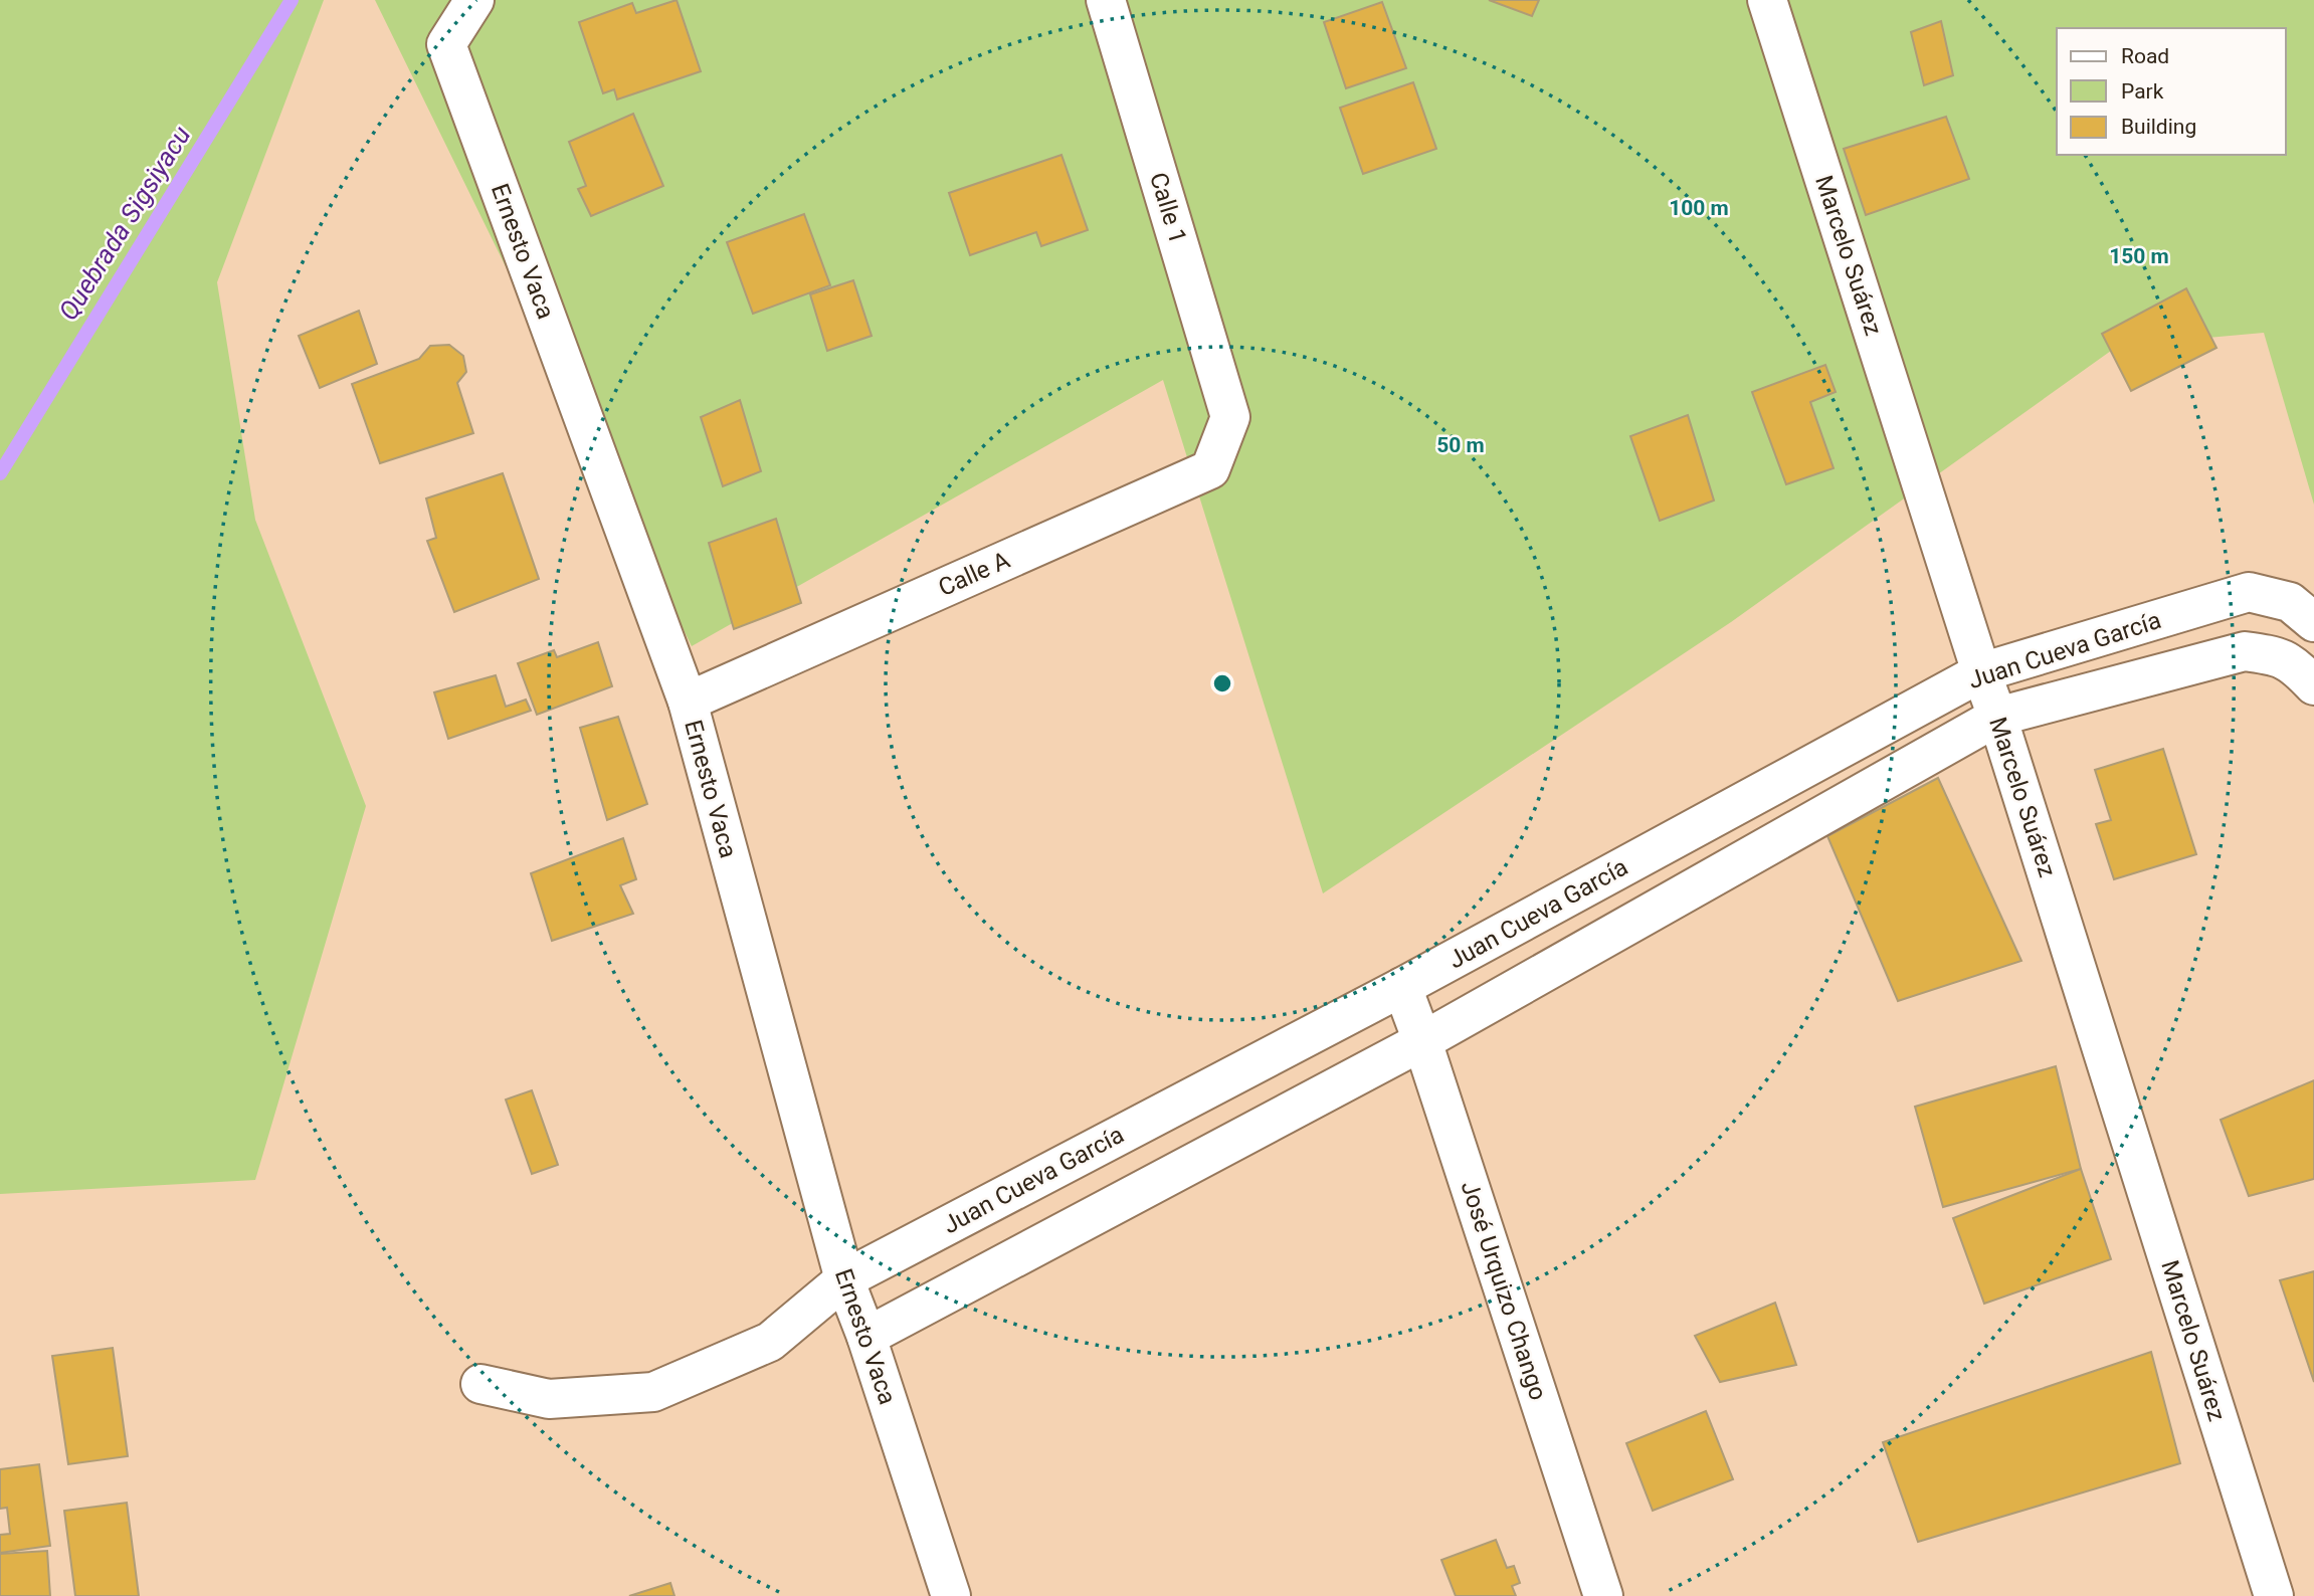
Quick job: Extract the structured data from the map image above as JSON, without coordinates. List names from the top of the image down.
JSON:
{
  "streets": {
    "street": [
      "Calle 1",
      "Ernesto Vaca",
      "Marcelo Suárez",
      "Calle A",
      "Juan Cueva García",
      "José Urquizo Chango"
    ]
  },
  "crossings": [
    ["Calle 1", "Calle A"],
    ["Ernesto Vaca", "Calle A"],
    ["Ernesto Vaca", "Juan Cueva García"],
    ["Marcelo Suárez", "Juan Cueva García"],
    ["Juan Cueva García", "José Urquizo Chango"]
  ],
  "water": ["Quebrada Sigsiyacu"],
  "legend": ["Road", "Park", "Building"],
  "rings": ["100 m", "150 m", "50 m"]
}
